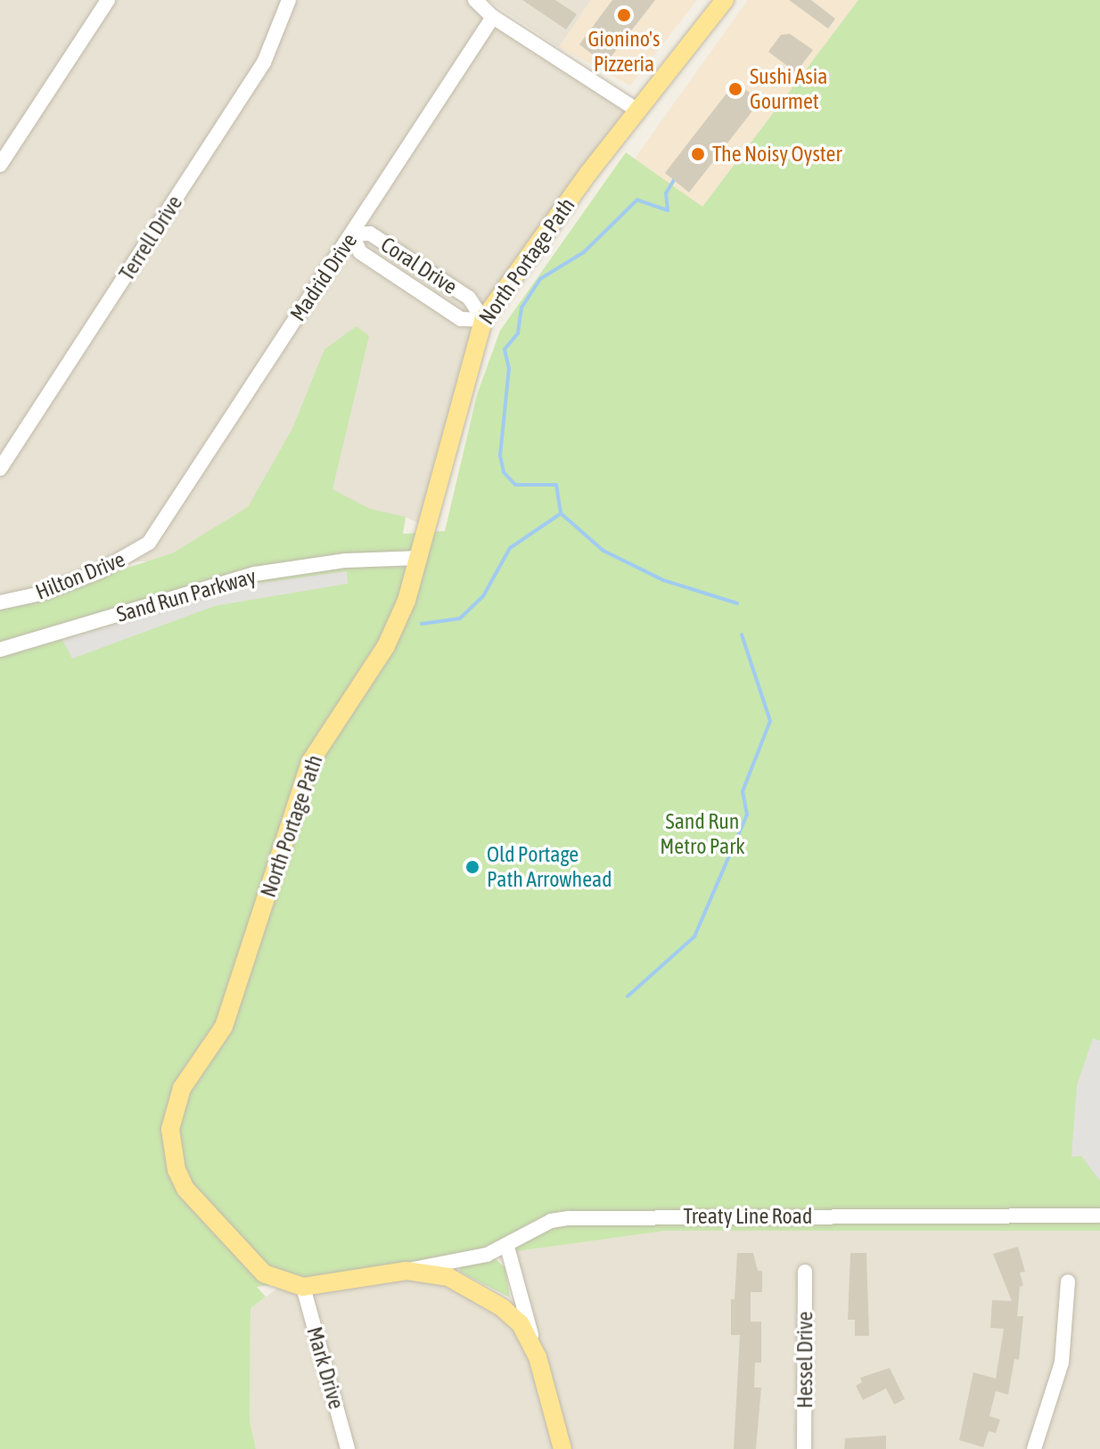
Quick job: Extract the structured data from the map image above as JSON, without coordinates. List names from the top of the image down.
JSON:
{
  "streets": {
    "main road": ["North Portage Path"],
    "street": [
      "Terrell Drive",
      "Coral Drive",
      "Madrid Drive",
      "Hilton Drive",
      "Sand Run Parkway",
      "Treaty Line Road",
      "Hessel Drive",
      "Mark Drive"
    ]
  },
  "crossings": [
    ["North Portage Path", "Coral Drive"],
    ["North Portage Path", "Sand Run Parkway"],
    ["North Portage Path", "Treaty Line Road"],
    ["North Portage Path", "Mark Drive"],
    ["Coral Drive", "Madrid Drive"],
    ["Madrid Drive", "Hilton Drive"]
  ],
  "parks": ["Sand Run Metro Park"],
  "places": [
    "Gionino's Pizzeria",
    "Sushi Asia Gourmet",
    "The Noisy Oyster",
    "Old Portage Path Arrowhead"
  ]
}
